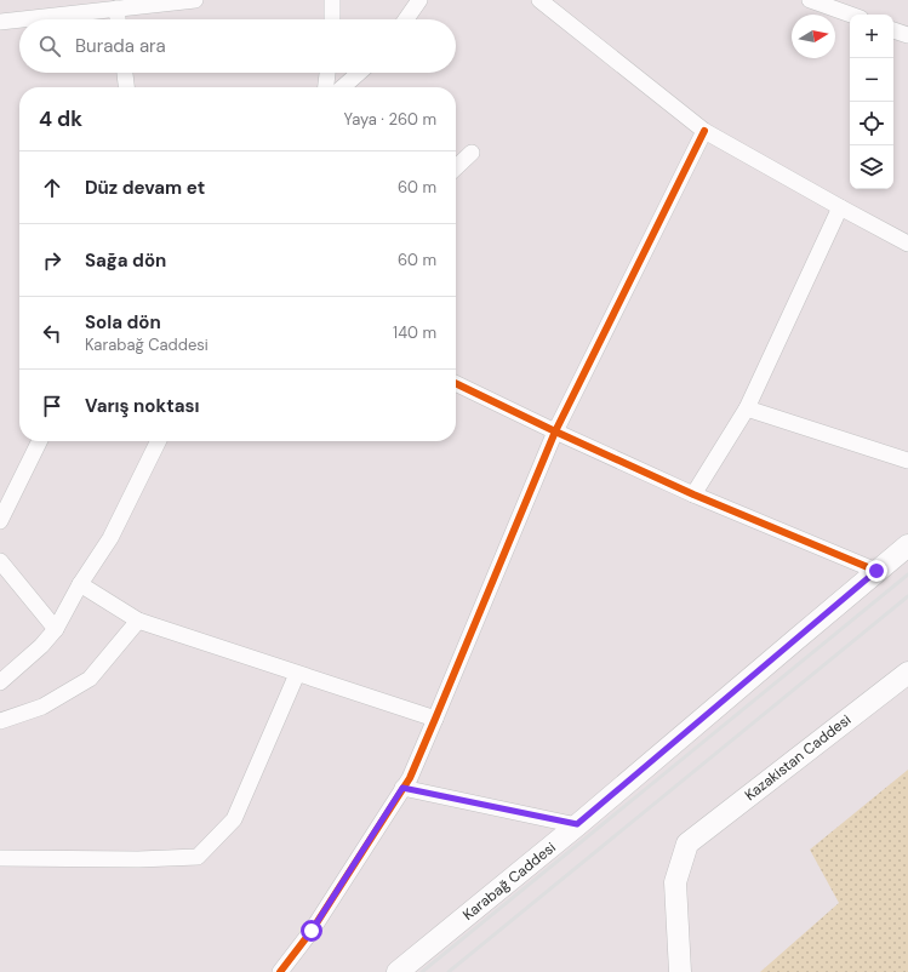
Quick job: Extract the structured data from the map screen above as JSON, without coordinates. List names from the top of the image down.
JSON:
{
  "streets": {
    "main road": ["Kazakistan Caddesi", "Karabağ Caddesi"]
  },
  "north": "right",
  "page": {
    "map_buttons": ["+", "−"],
    "search": "Burada ara",
    "heading": ["4 dk", "Yaya · 260 m"],
    "list": [
      ["Düz devam et", "60 m"],
      ["Sağa dön", "60 m"],
      ["Sola dön", "Karabağ Caddesi", "140 m"],
      "Varış noktası"
    ]
  }
}
